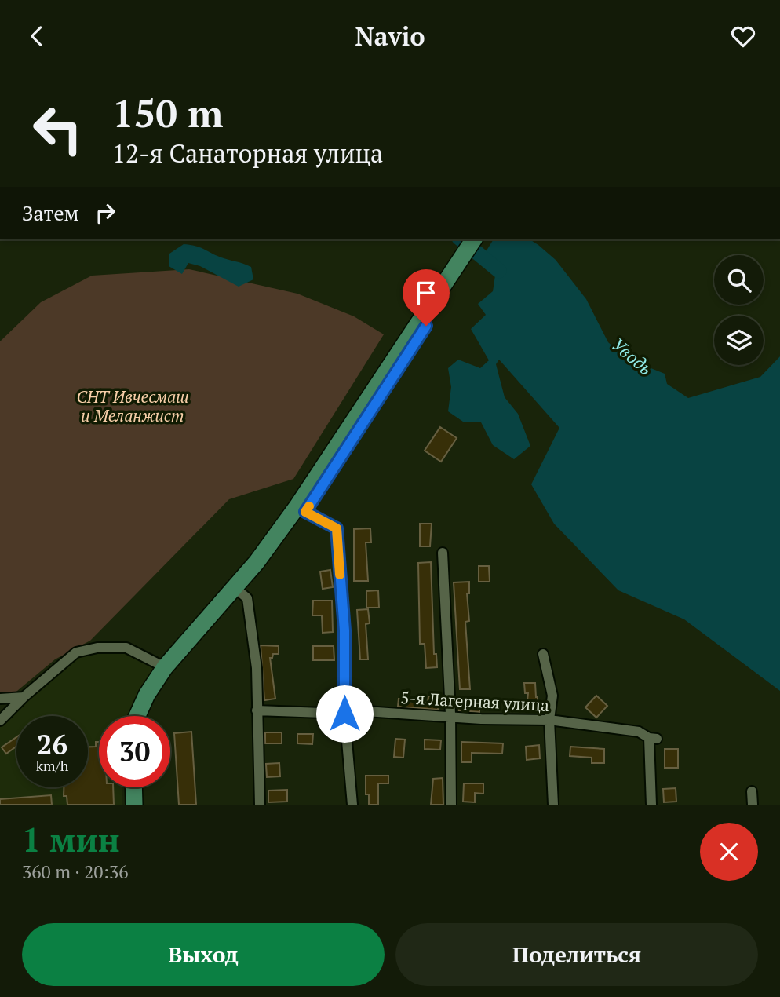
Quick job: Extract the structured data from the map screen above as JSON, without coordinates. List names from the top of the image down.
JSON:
{
  "streets": {
    "street": ["5-я Лагерная улица"]
  },
  "water": ["Уводь"],
  "parks": ["СНТ Ивчесмаш и Меланжист"],
  "page": {
    "header": "Navio",
    "turn": ["150 m", "12-я Санаторная улица"],
    "then": "Затем",
    "speed": "26 km/h",
    "limit": "30",
    "heading": ["1 мин", "360 m · 20:36"],
    "buttons": ["Выход", "Поделиться"]
  }
}
